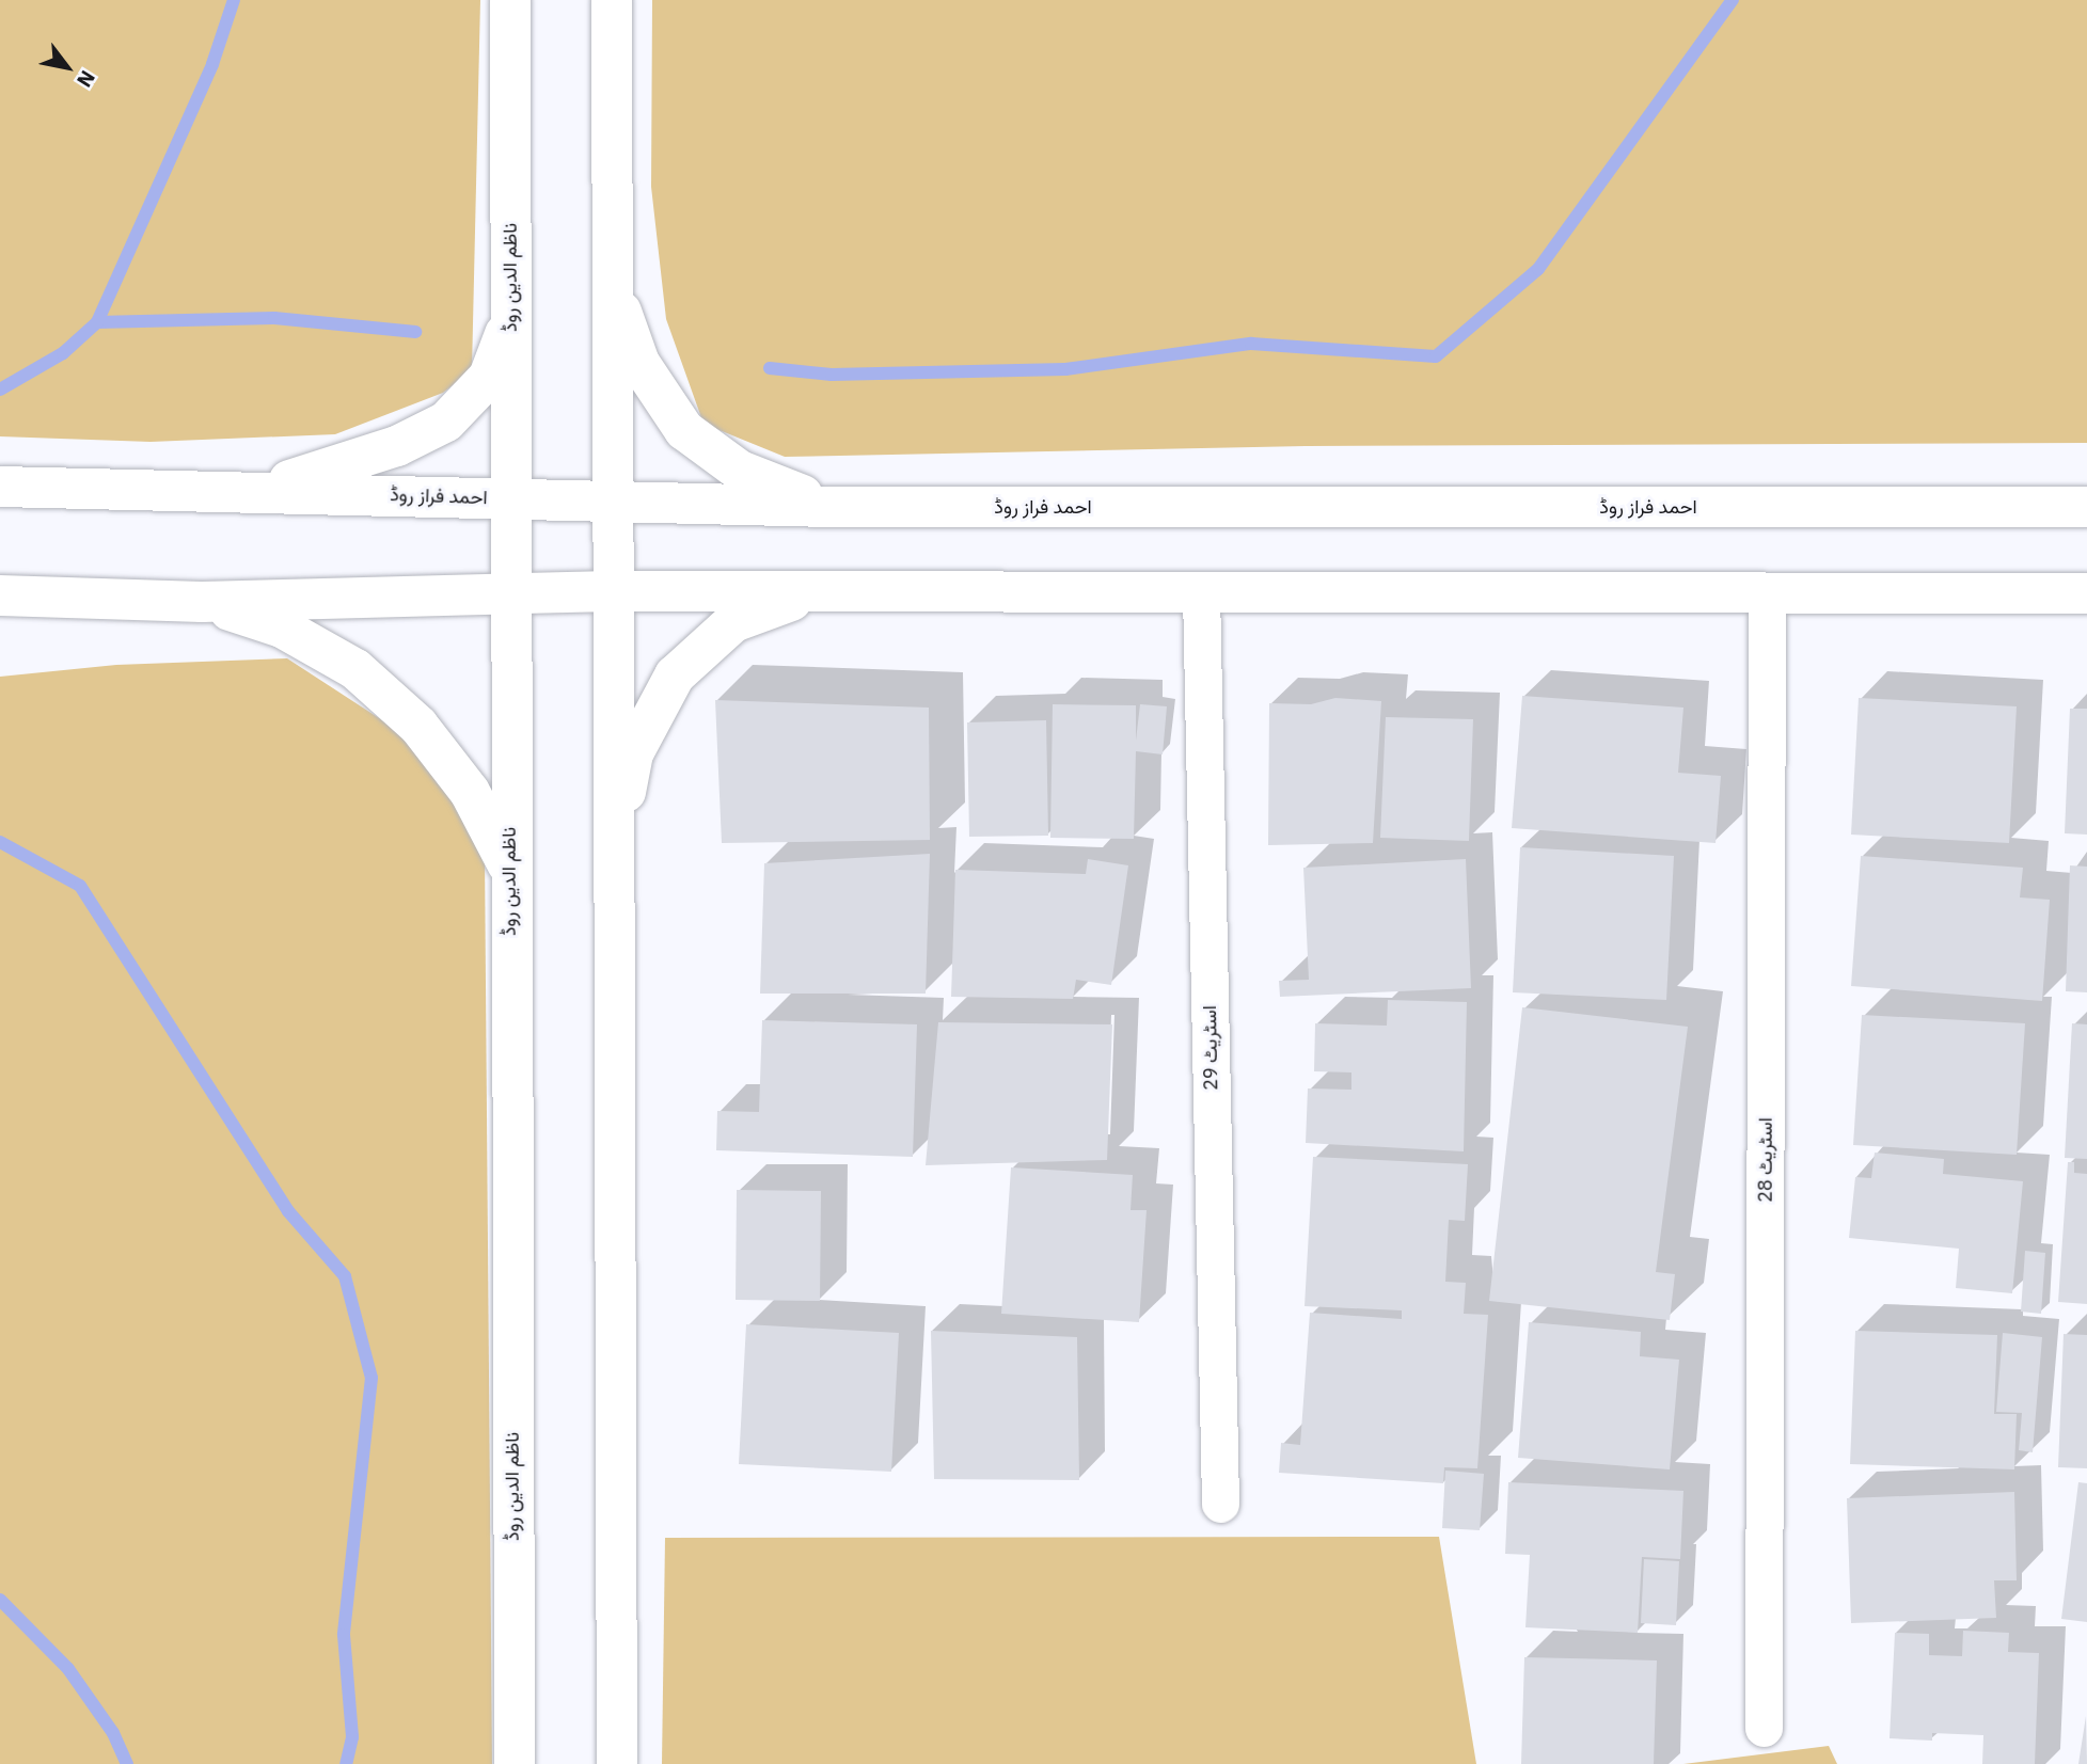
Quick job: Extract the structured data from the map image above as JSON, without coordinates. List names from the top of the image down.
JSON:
{
  "streets": {
    "main road": ["ناظم الدین روڈ", "احمد فراز روڈ"],
    "street": ["اسٹریٹ 29", "اسٹریٹ 28"]
  },
  "crossings": [
    ["ناظم الدین روڈ", "احمد فراز روڈ"]
  ],
  "north": "bottom right"
}
